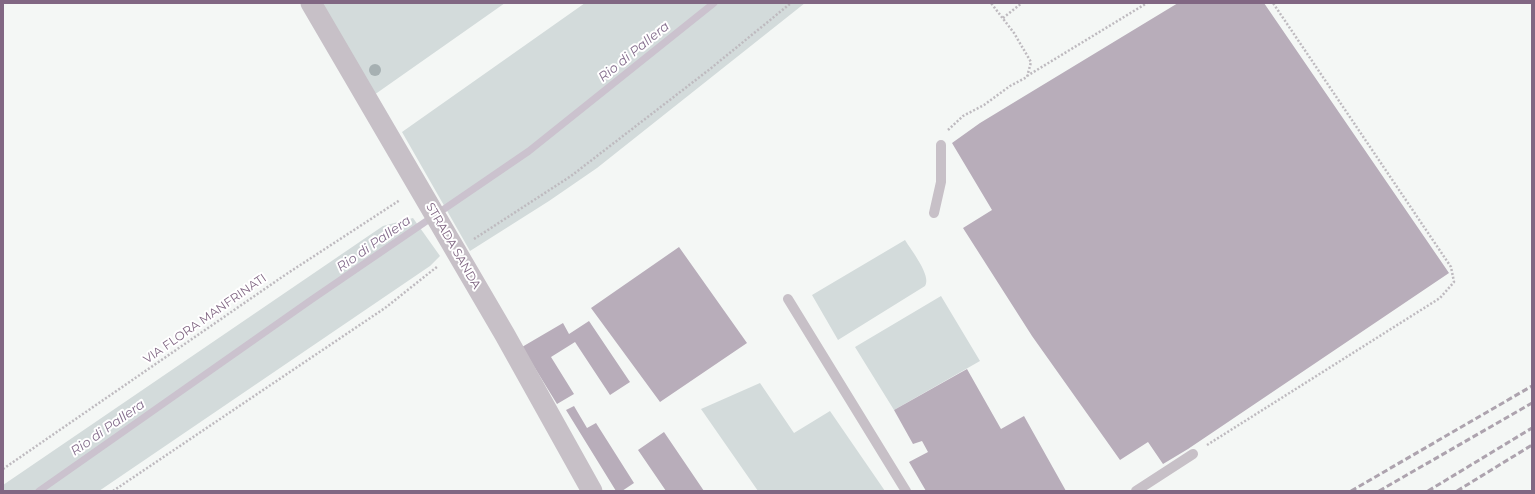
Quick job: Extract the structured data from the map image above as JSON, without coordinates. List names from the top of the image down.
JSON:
{
  "streets": {
    "street": ["STRADA SANDA"],
    "path": ["VIA FLORA MANFRINATI"]
  },
  "crossings": [
    ["STRADA SANDA", "VIA FLORA MANFRINATI"]
  ],
  "water": ["Rio di Pallera"]
}
